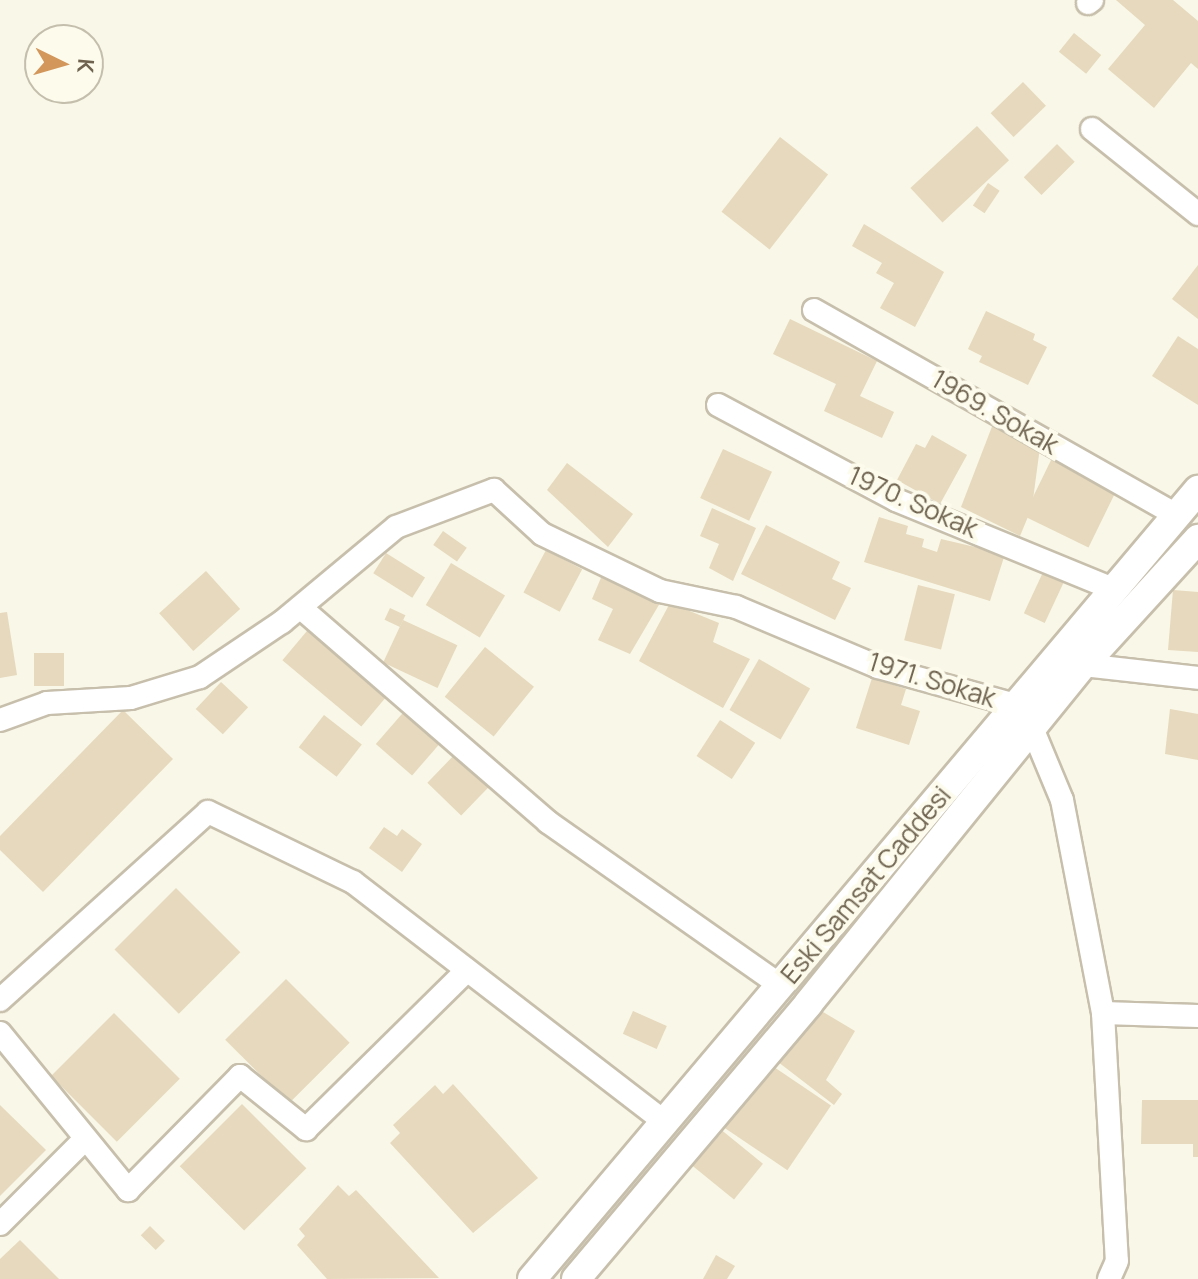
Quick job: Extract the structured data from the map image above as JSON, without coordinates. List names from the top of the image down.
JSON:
{
  "streets": {
    "street": [
      "1969. Sokak",
      "1970. Sokak",
      "1971. Sokak",
      "Eski Samsat Caddesi"
    ]
  },
  "crossings": [
    ["1969. Sokak", "Eski Samsat Caddesi"],
    ["1970. Sokak", "Eski Samsat Caddesi"],
    ["1971. Sokak", "Eski Samsat Caddesi"]
  ],
  "north": "right"
}
